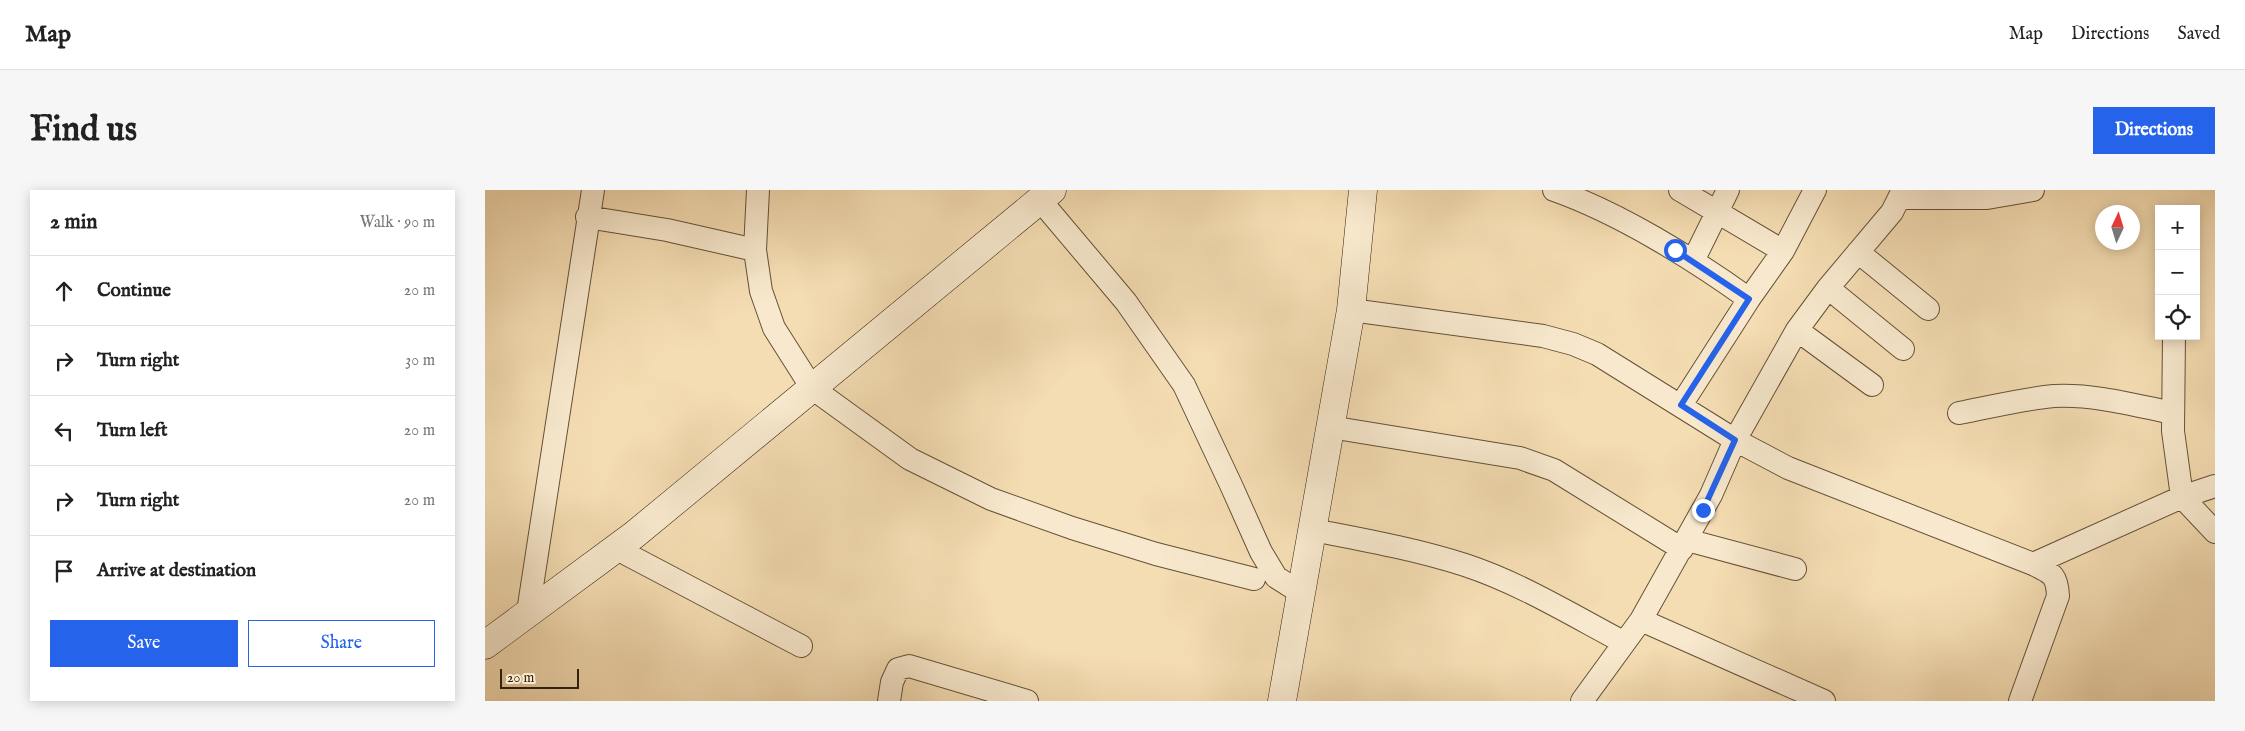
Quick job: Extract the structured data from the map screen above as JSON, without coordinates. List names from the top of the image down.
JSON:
{
  "scale_bar": "20 m",
  "north": "top",
  "page": {
    "header": "Map",
    "nav": ["Map", "Directions", "Saved"],
    "buttons": [
      "Directions",
      ["Save", "Share"]
    ],
    "title": "Find us",
    "heading": ["2 min", "Walk · 90 m"],
    "map_buttons": ["+", "−"],
    "list": [
      ["Continue", "20 m"],
      ["Turn right", "30 m"],
      ["Turn left", "20 m"],
      ["Turn right", "20 m"],
      "Arrive at destination"
    ],
    "scale": "20 m"
  }
}
